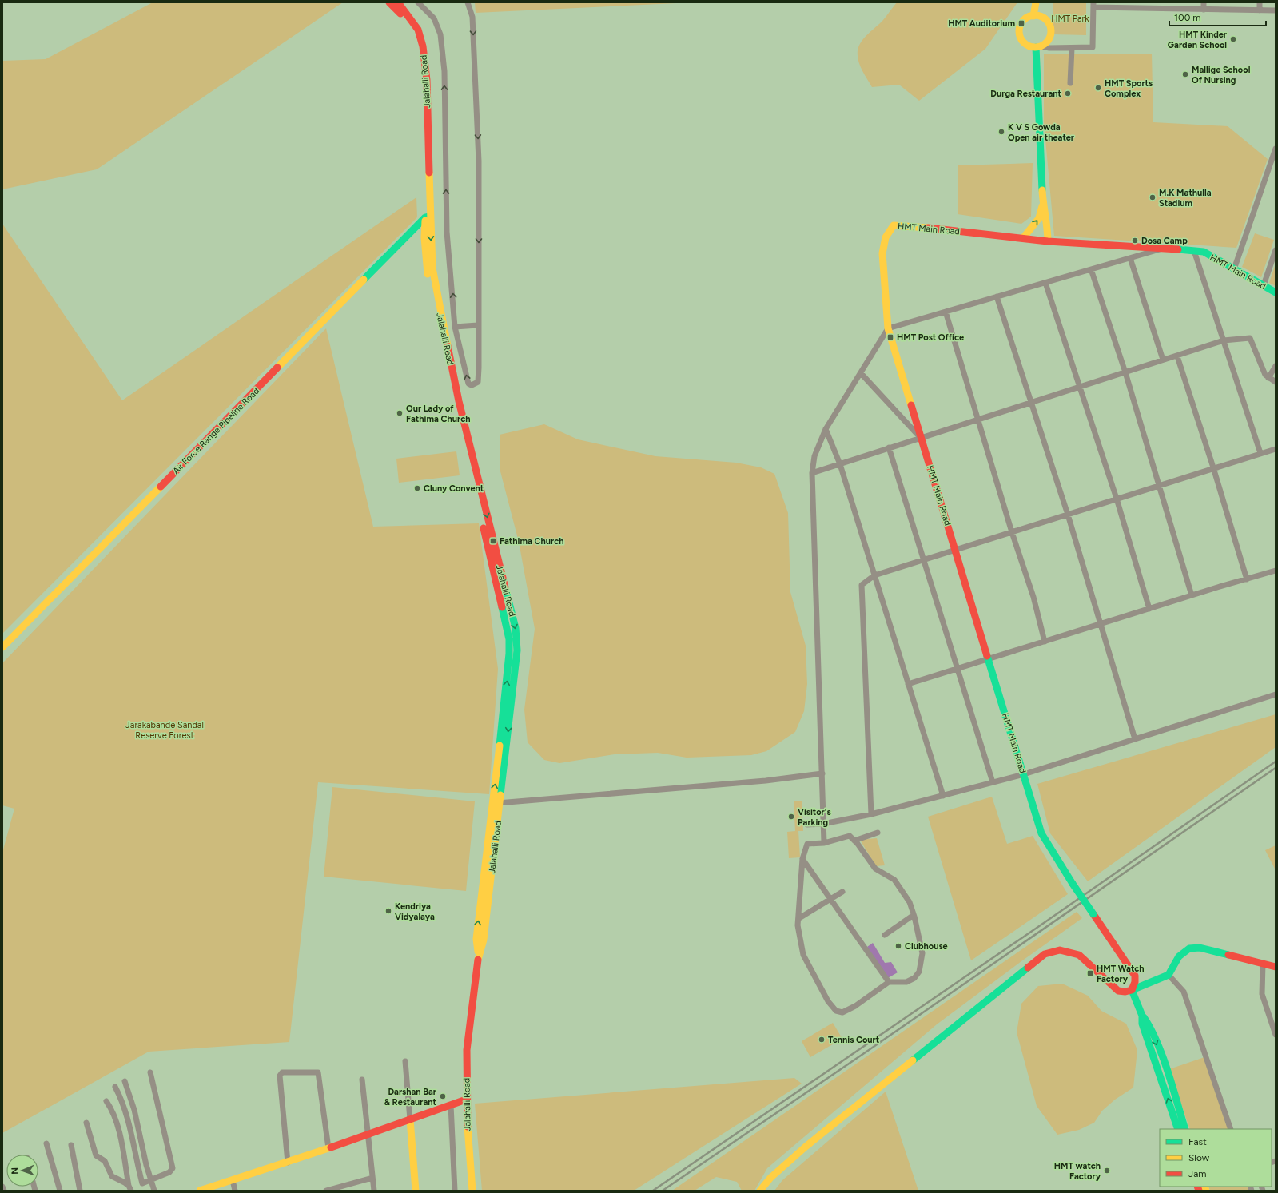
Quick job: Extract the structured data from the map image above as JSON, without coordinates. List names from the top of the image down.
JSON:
{
  "streets": {
    "street": ["Jalahalli Road", "HMT Main Road", "Air Force Range Pipeline Road"]
  },
  "crossings": [
    ["Jalahalli Road", "Air Force Range Pipeline Road"]
  ],
  "parks": ["HMT Park", "Jarakabande Sandal Reserve Forest"],
  "places": {
    "transit": [
      "HMT Auditorium",
      "HMT Post Office",
      "Fathima Church",
      "HMT Watch Factory"
    ],
    "other": [
      "HMT Kinder Garden School",
      "Mallige School Of Nursing",
      "HMT Sports Complex",
      "Durga Restaurant",
      "K V S Gowda Open air theater",
      "M.K Mathulla Stadium",
      "Dosa Camp",
      "Our Lady of Fathima Church",
      "Cluny Convent",
      "Visitor's Parking",
      "Kendriya Vidyalaya",
      "Clubhouse",
      "Tennis Court",
      "Darshan Bar & Restaurant",
      "HMT watch Factory"
    ]
  },
  "legend": ["Fast", "Slow", "Jam"],
  "scale_bar": "100 m",
  "north": "left"
}
